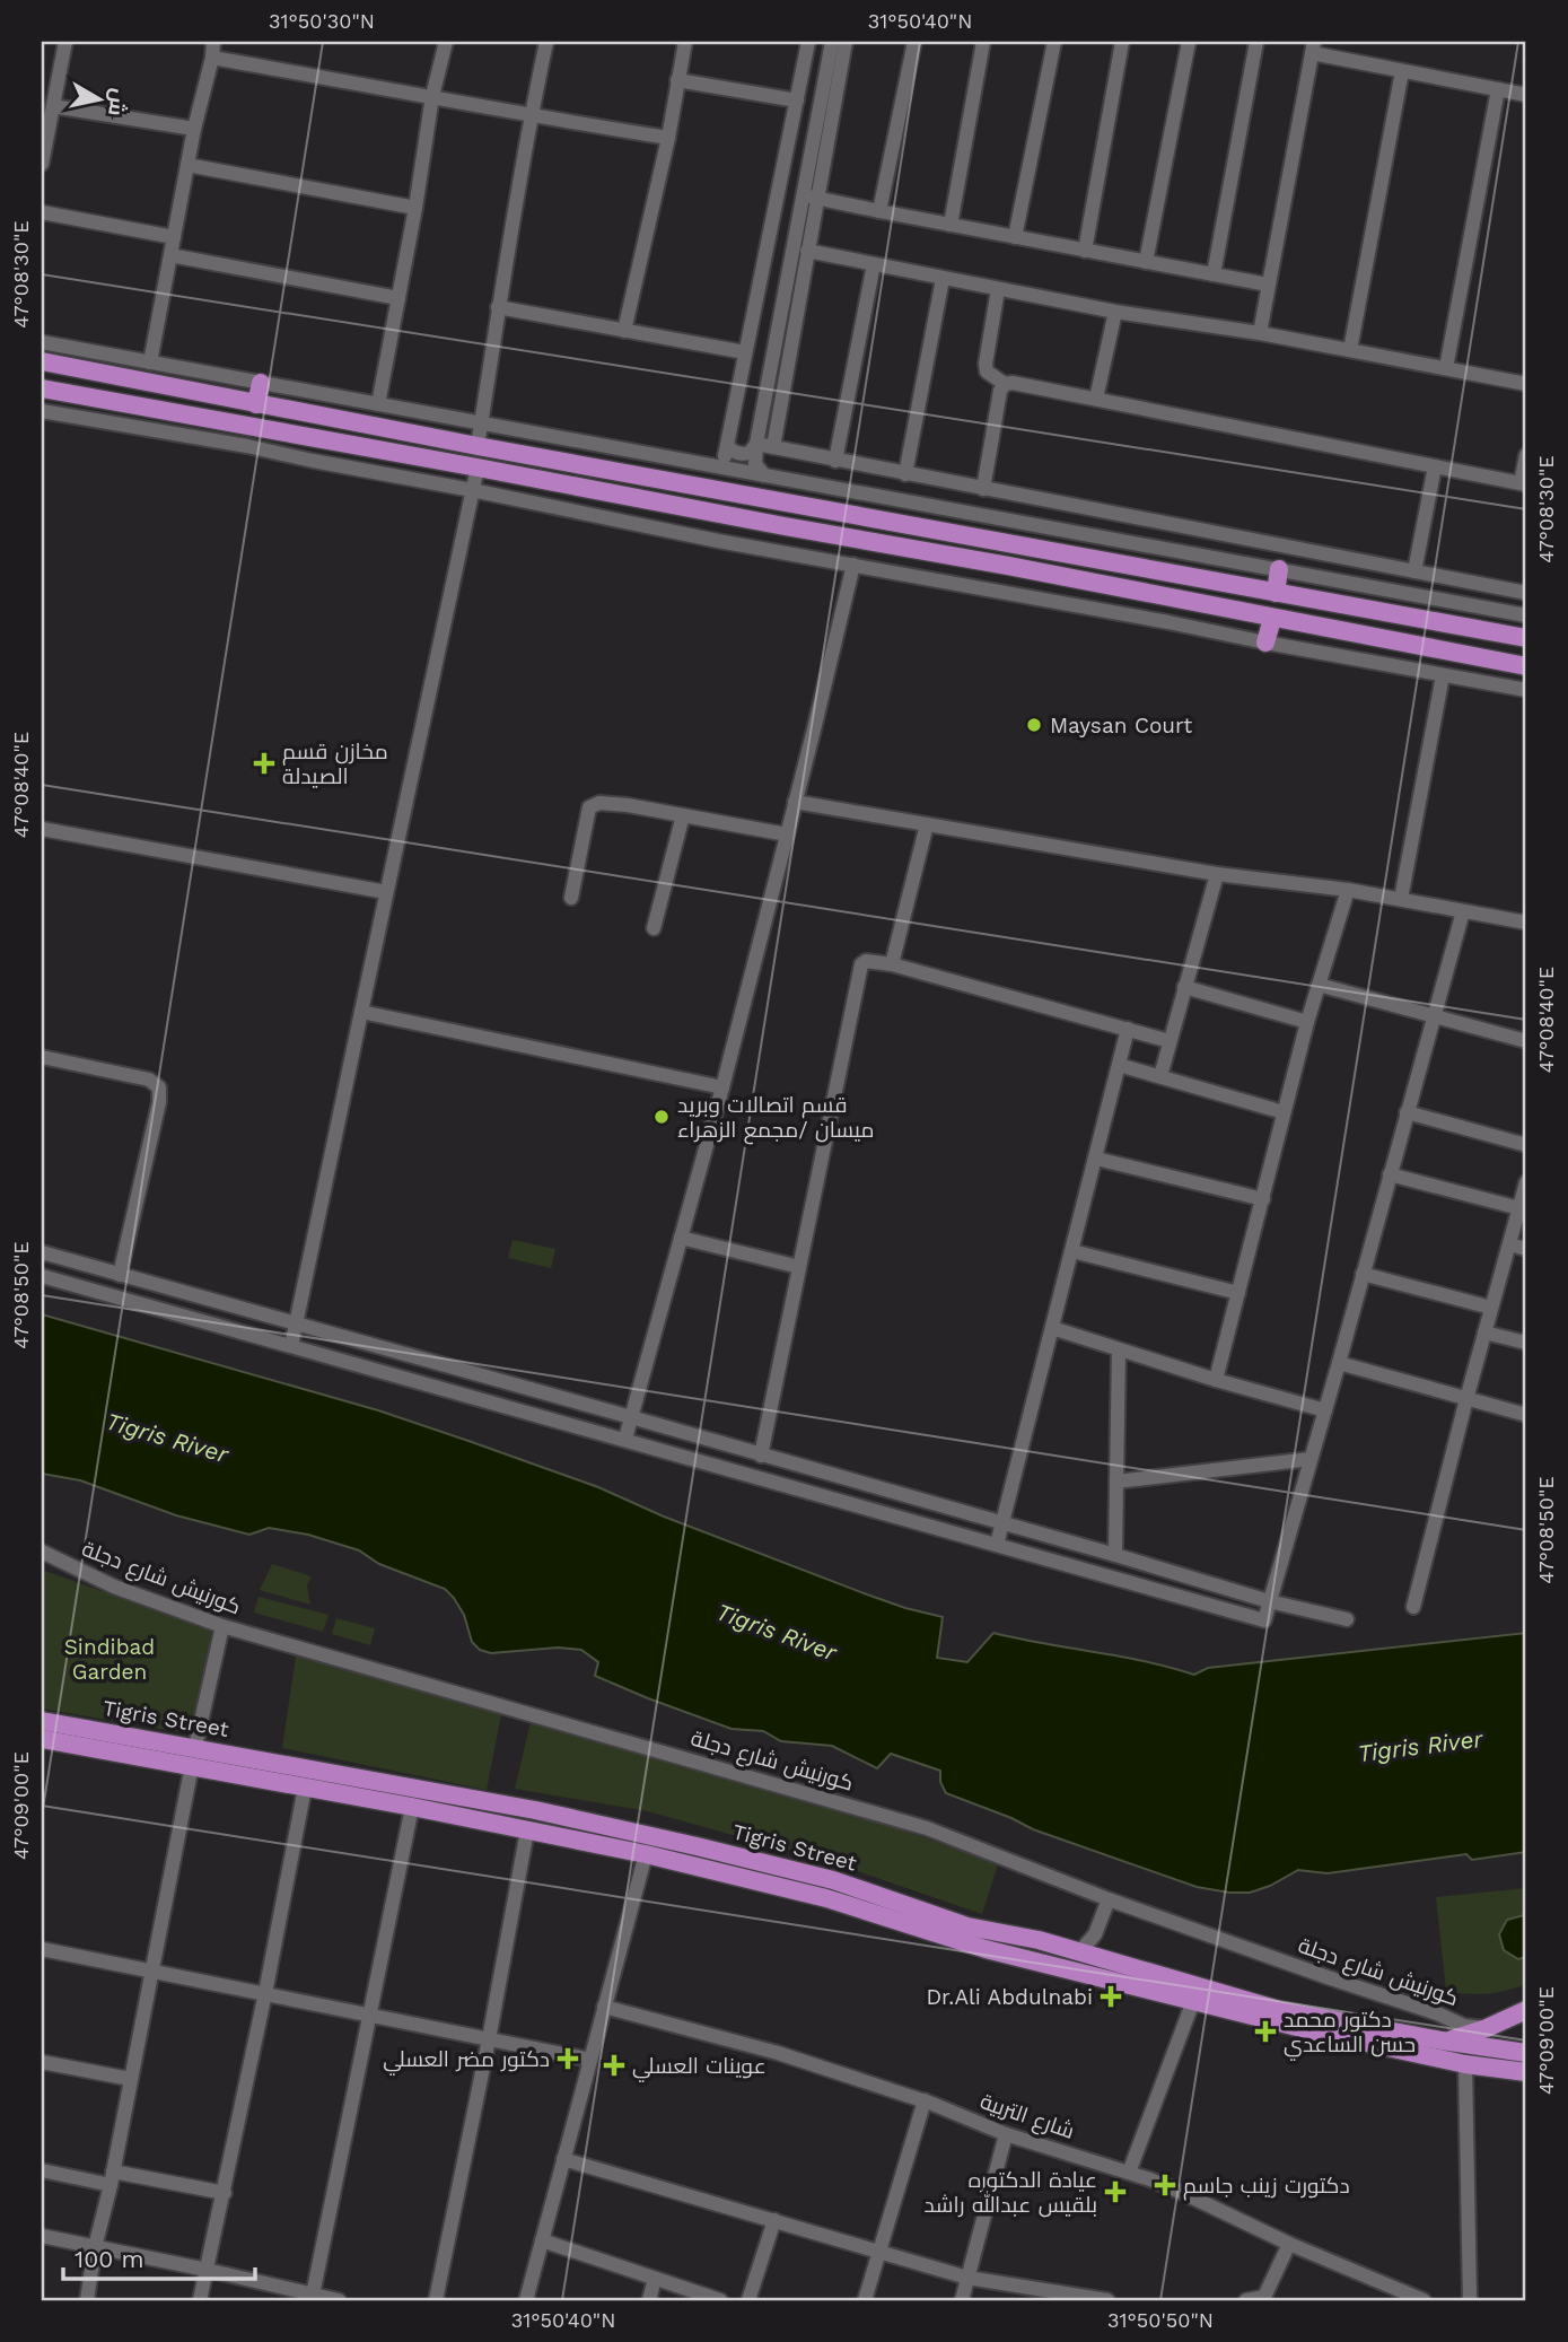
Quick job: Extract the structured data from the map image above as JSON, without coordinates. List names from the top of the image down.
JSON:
{
  "streets": {
    "main road": ["Tigris Street"],
    "street": ["كورنيش شارع دجلة", "شارع التربية"]
  },
  "water": ["Tigris River"],
  "parks": ["Sindibad Garden"],
  "places": {
    "other": ["Maysan Court", "قسم اتصالات وبريد ميسان /مجمع الزهراء"],
    "health": [
      "مخازن قسم الصيدلة",
      "Dr.Ali Abdulnabi",
      "دكتور محمد حسن الساعدي",
      "دكتور مضر العسلي",
      "عوينات العسلي",
      "دكتورت زينب جاسم",
      "عيادة الدكتوره بلقيس عبدالله راشد"
    ]
  },
  "scale_bar": "100 m",
  "north": "right",
  "coordinates": [
    "31°50'30\"N",
    "31°50'40\"N",
    "47°08'30\"E",
    "47°08'40\"E",
    "47°08'50\"E",
    "47°09'00\"E",
    "31°50'50\"N"
  ]
}
